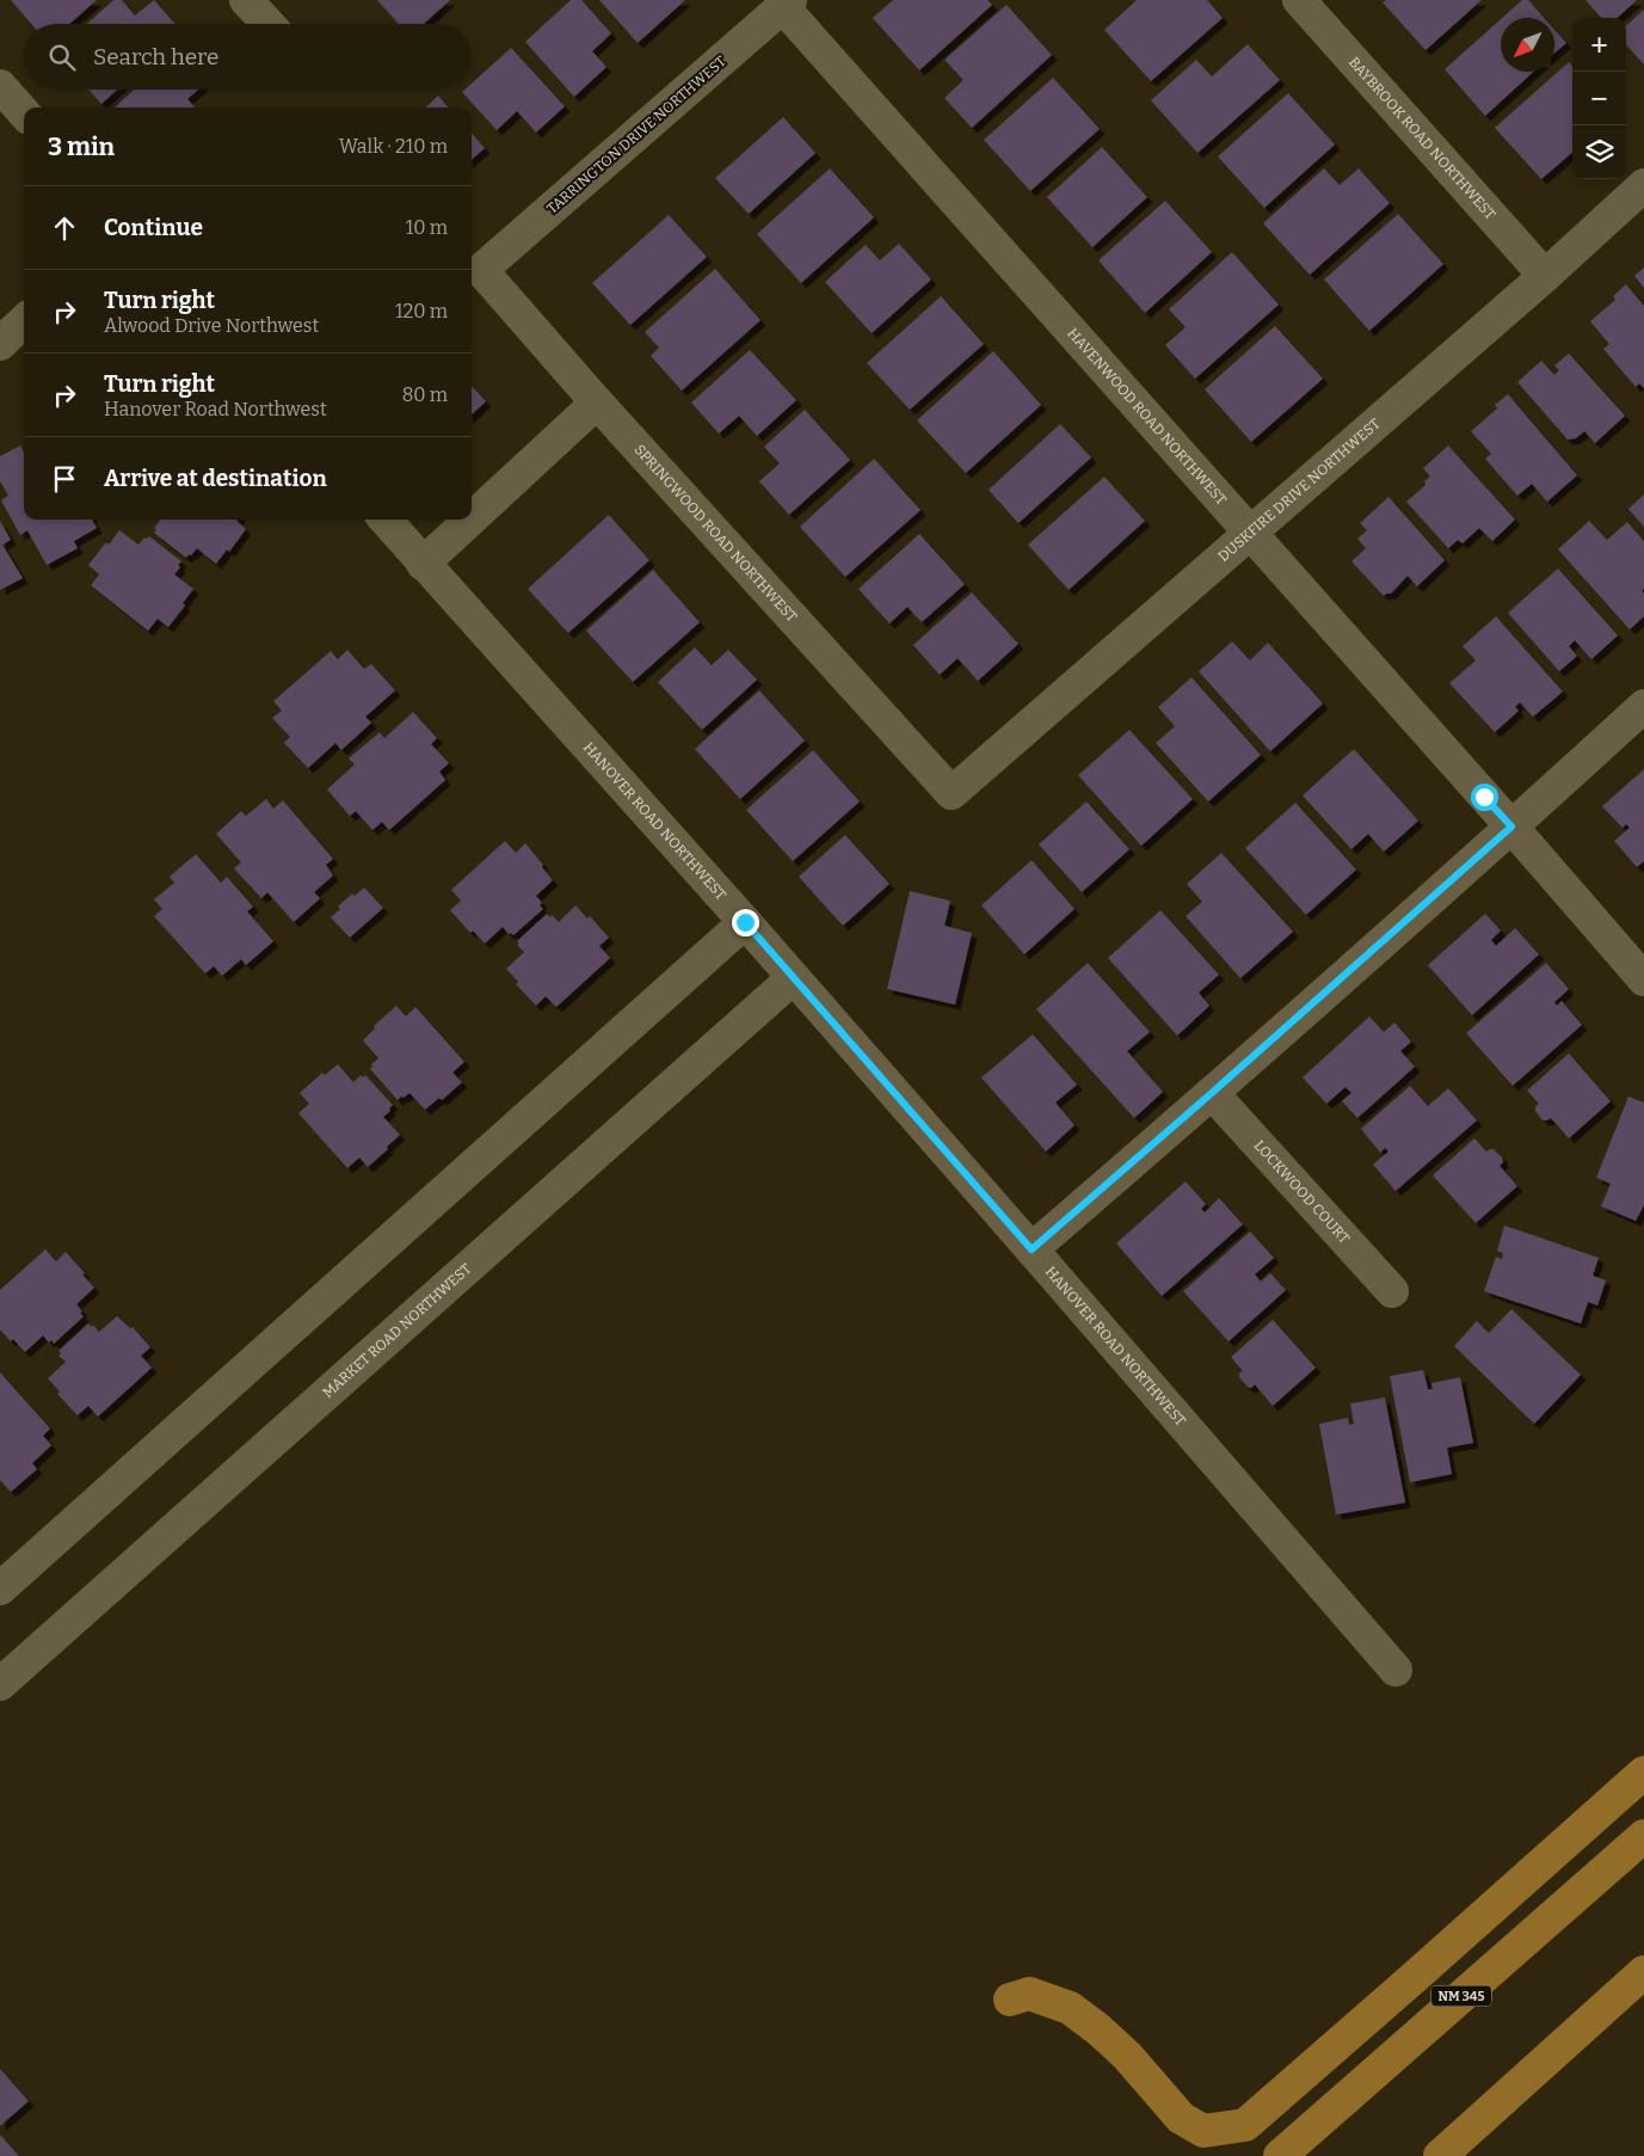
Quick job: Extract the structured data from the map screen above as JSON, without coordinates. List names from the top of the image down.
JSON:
{
  "streets": {
    "main road": ["NM 345"],
    "street": [
      "TARRINGTON DRIVE NORTHWEST",
      "BAYBROOK ROAD NORTHWEST",
      "HAVENWOOD ROAD NORTHWEST",
      "DUSKFIRE DRIVE NORTHWEST",
      "SPRINGWOOD ROAD NORTHWEST",
      "HANOVER ROAD NORTHWEST",
      "LOCKWOOD COURT",
      "MARKET ROAD NORTHWEST"
    ]
  },
  "crossings": [
    ["TARRINGTON DRIVE NORTHWEST", "HAVENWOOD ROAD NORTHWEST"],
    ["TARRINGTON DRIVE NORTHWEST", "SPRINGWOOD ROAD NORTHWEST"],
    ["BAYBROOK ROAD NORTHWEST", "DUSKFIRE DRIVE NORTHWEST"],
    ["HAVENWOOD ROAD NORTHWEST", "DUSKFIRE DRIVE NORTHWEST"],
    ["DUSKFIRE DRIVE NORTHWEST", "SPRINGWOOD ROAD NORTHWEST"],
    ["HANOVER ROAD NORTHWEST", "MARKET ROAD NORTHWEST"]
  ],
  "north": "bottom left",
  "page": {
    "map_buttons": ["+", "−"],
    "search": "Search here",
    "heading": ["3 min", "Walk · 210 m"],
    "list": [
      ["Continue", "10 m"],
      ["Turn right", "Alwood Drive Northwest", "120 m"],
      ["Turn right", "Hanover Road Northwest", "80 m"],
      "Arrive at destination"
    ]
  }
}
